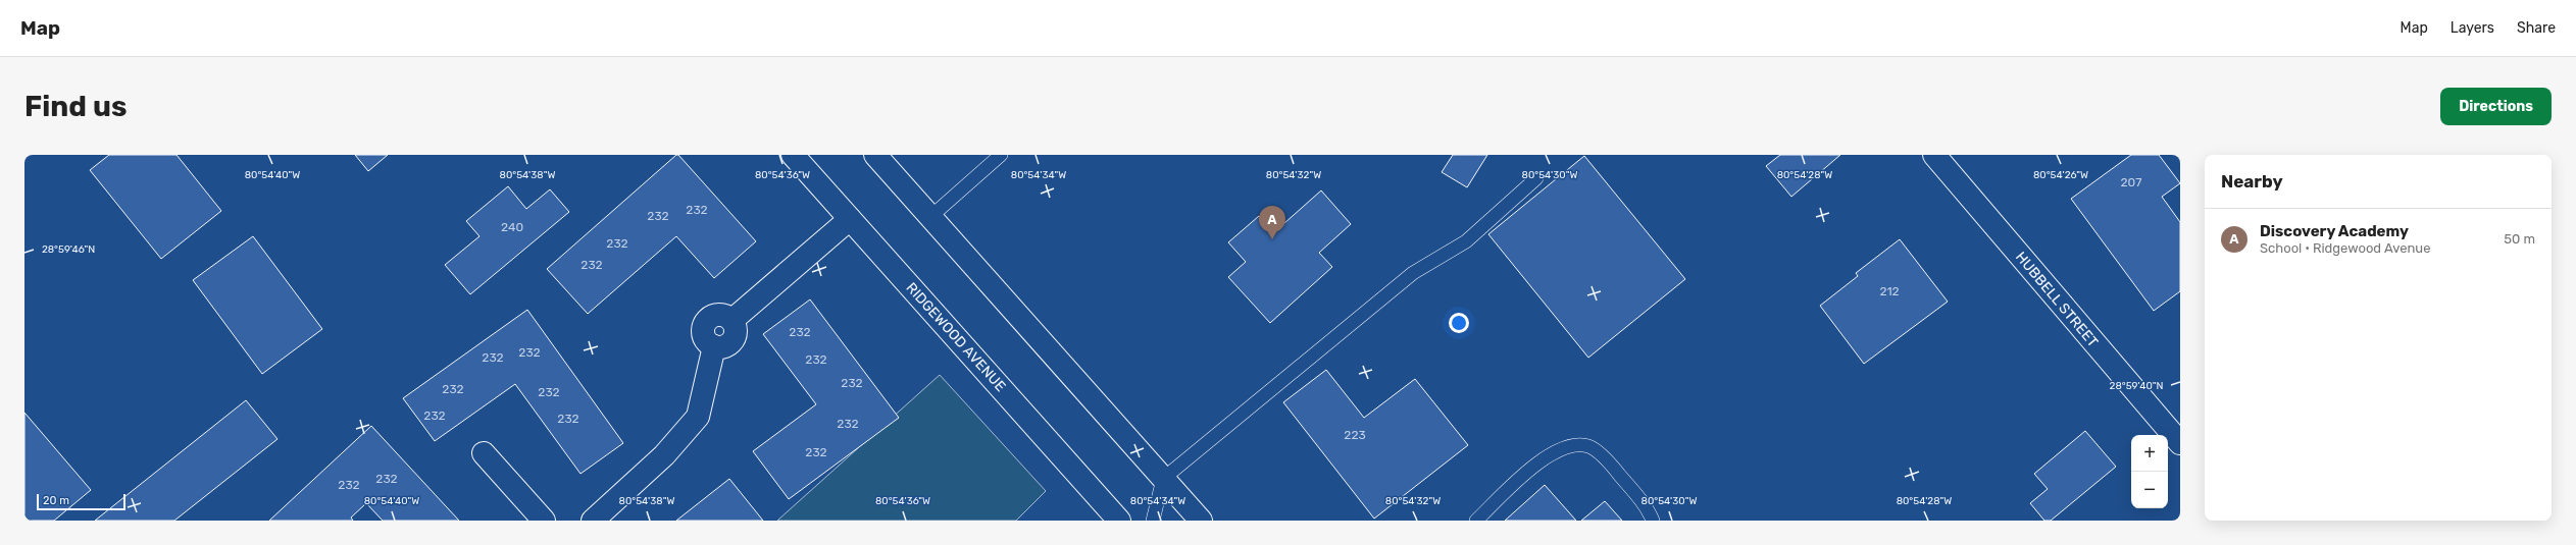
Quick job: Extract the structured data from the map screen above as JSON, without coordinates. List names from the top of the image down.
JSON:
{
  "streets": {
    "main road": ["HUBBELL STREET", "RIDGEWOOD AVENUE"]
  },
  "house_numbers": [
    "207",
    "232",
    "232",
    "240",
    "232",
    "232",
    "212",
    "232",
    "232",
    "232",
    "232",
    "232",
    "232",
    "232",
    "232",
    "232",
    "232",
    "223",
    "232",
    "232",
    "232"
  ],
  "scale_bar": "20 m",
  "page": {
    "header": "Map",
    "nav": ["Map", "Layers", "Share"],
    "buttons": "Directions",
    "title": "Find us",
    "heading": "Nearby",
    "pins": "A",
    "list": [
      {
        "mark": "A",
        "name": "Discovery Academy",
        "note": "School · Ridgewood Avenue",
        "value": "50 m"
      }
    ],
    "map_buttons": ["+", "−"],
    "scale": "20 m"
  },
  "coordinates": [
    "80°54'28\"W",
    "80°54'26\"W",
    "80°54'40\"W",
    "80°54'38\"W",
    "80°54'36\"W",
    "80°54'34\"W",
    "80°54'32\"W",
    "80°54'30\"W",
    "28°59'46\"N",
    "28°59'40\"N"
  ]
}
